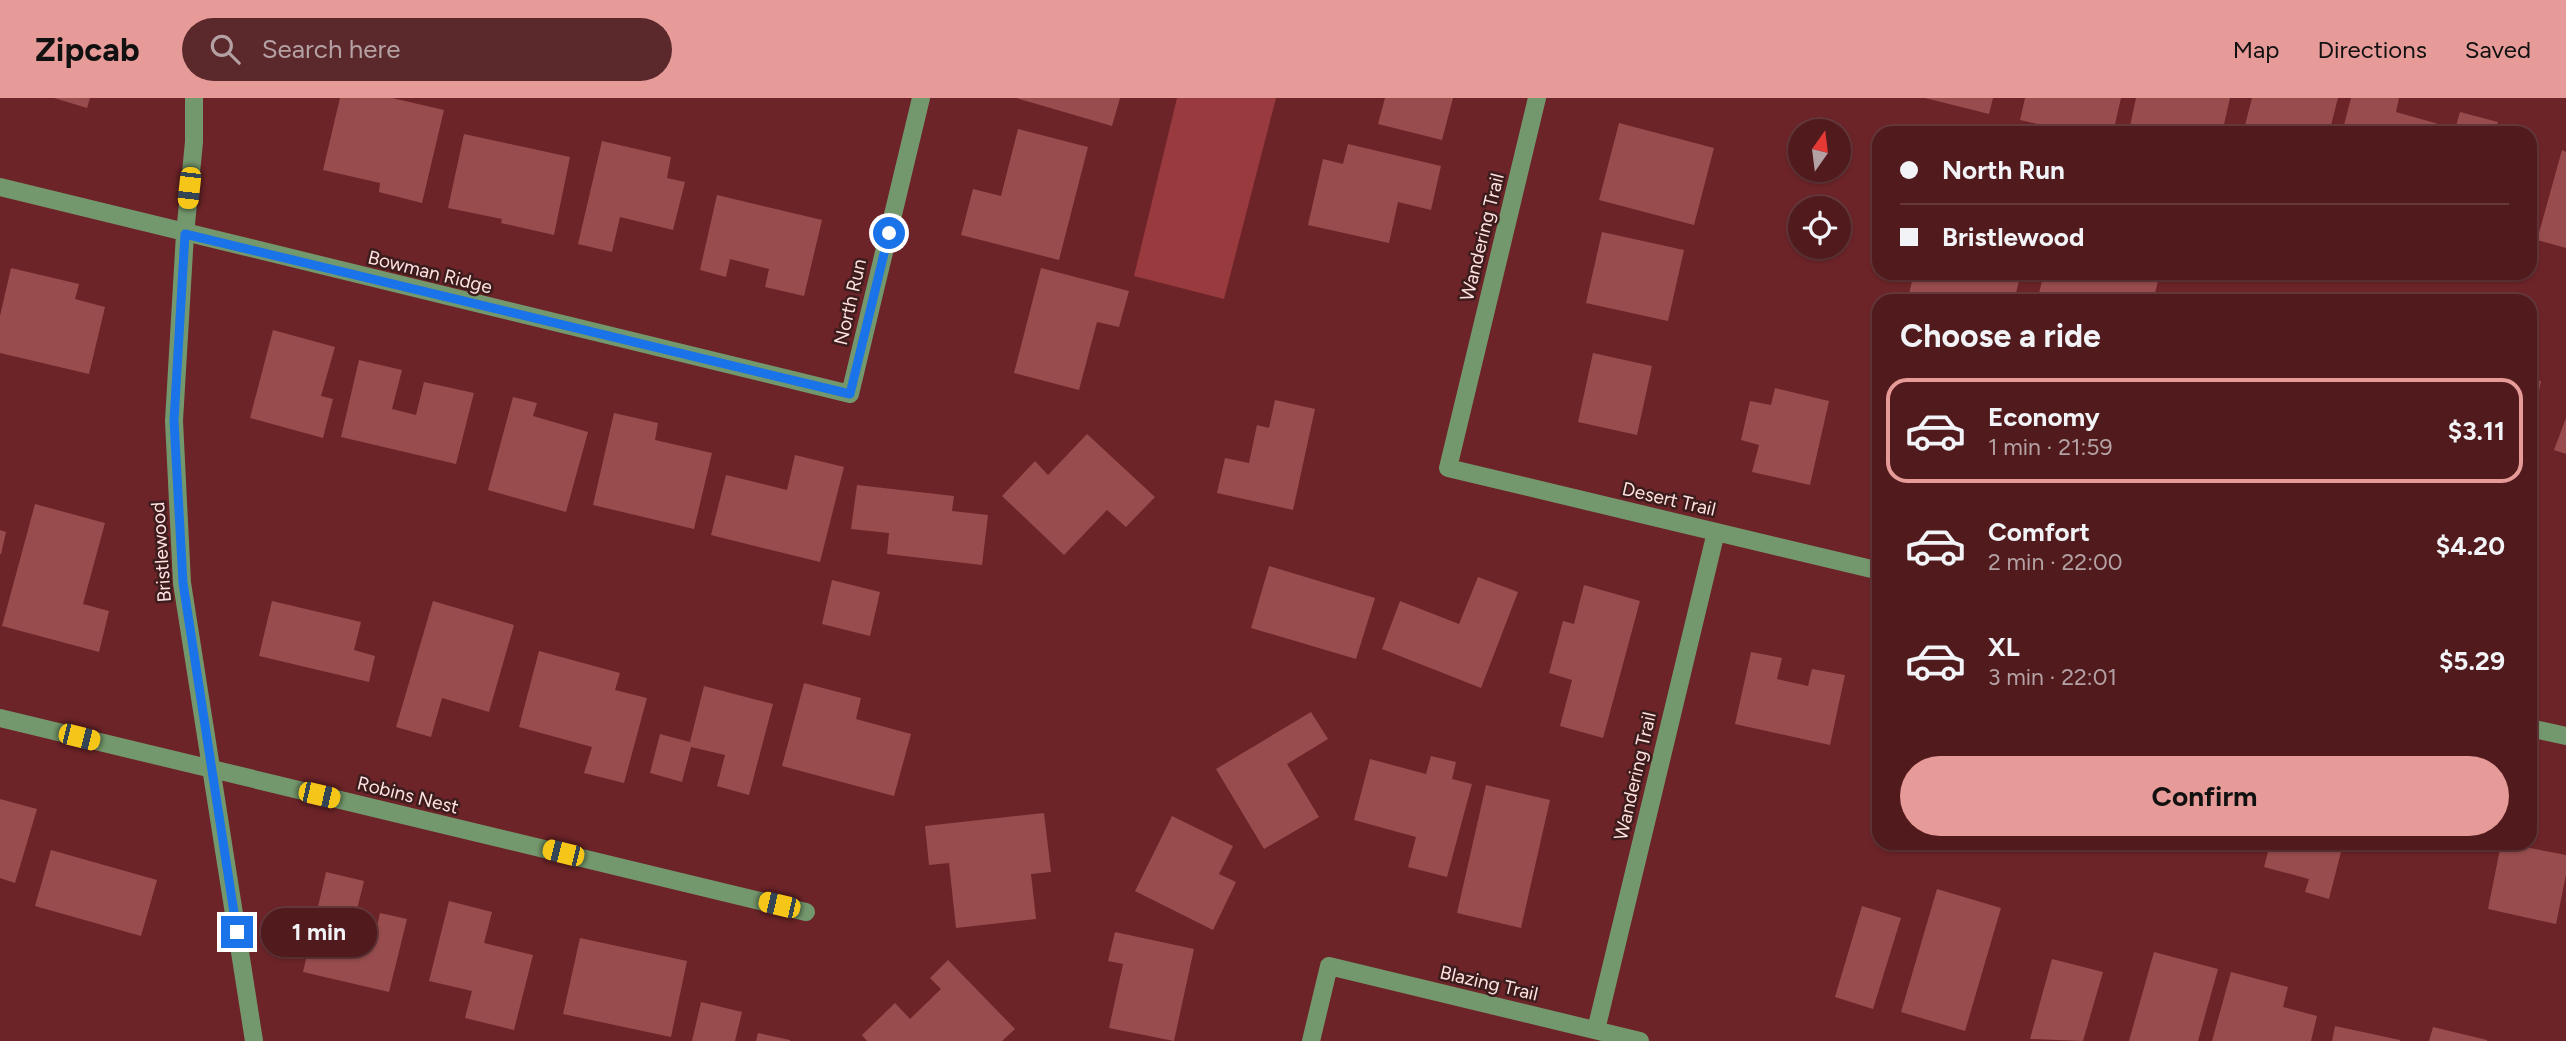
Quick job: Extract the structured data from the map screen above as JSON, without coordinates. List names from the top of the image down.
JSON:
{
  "streets": {
    "street": [
      "Wandering Trail",
      "Bowman Ridge",
      "North Run",
      "Desert Trail",
      "Bristlewood",
      "Robins Nest",
      "Blazing Trail"
    ]
  },
  "crossings": [
    ["Wandering Trail", "Desert Trail"],
    ["Wandering Trail", "Blazing Trail"],
    ["Bowman Ridge", "North Run"],
    ["Bowman Ridge", "Bristlewood"],
    ["Bristlewood", "Robins Nest"]
  ],
  "north": "top",
  "page": {
    "header": "Zipcab",
    "search": "Search here",
    "nav": ["Map", "Directions", "Saved"],
    "banner": ["North Run", "Bristlewood"],
    "heading": "Choose a ride",
    "list": [
      {
        "name": "Economy",
        "note": "1 min · 21:59",
        "value": "$3.11"
      },
      {
        "name": "Comfort",
        "note": "2 min · 22:00",
        "value": "$4.20"
      },
      {
        "name": "XL",
        "note": "3 min · 22:01",
        "value": "$5.29"
      }
    ],
    "buttons": "Confirm",
    "bubble": "1 min"
  }
}
